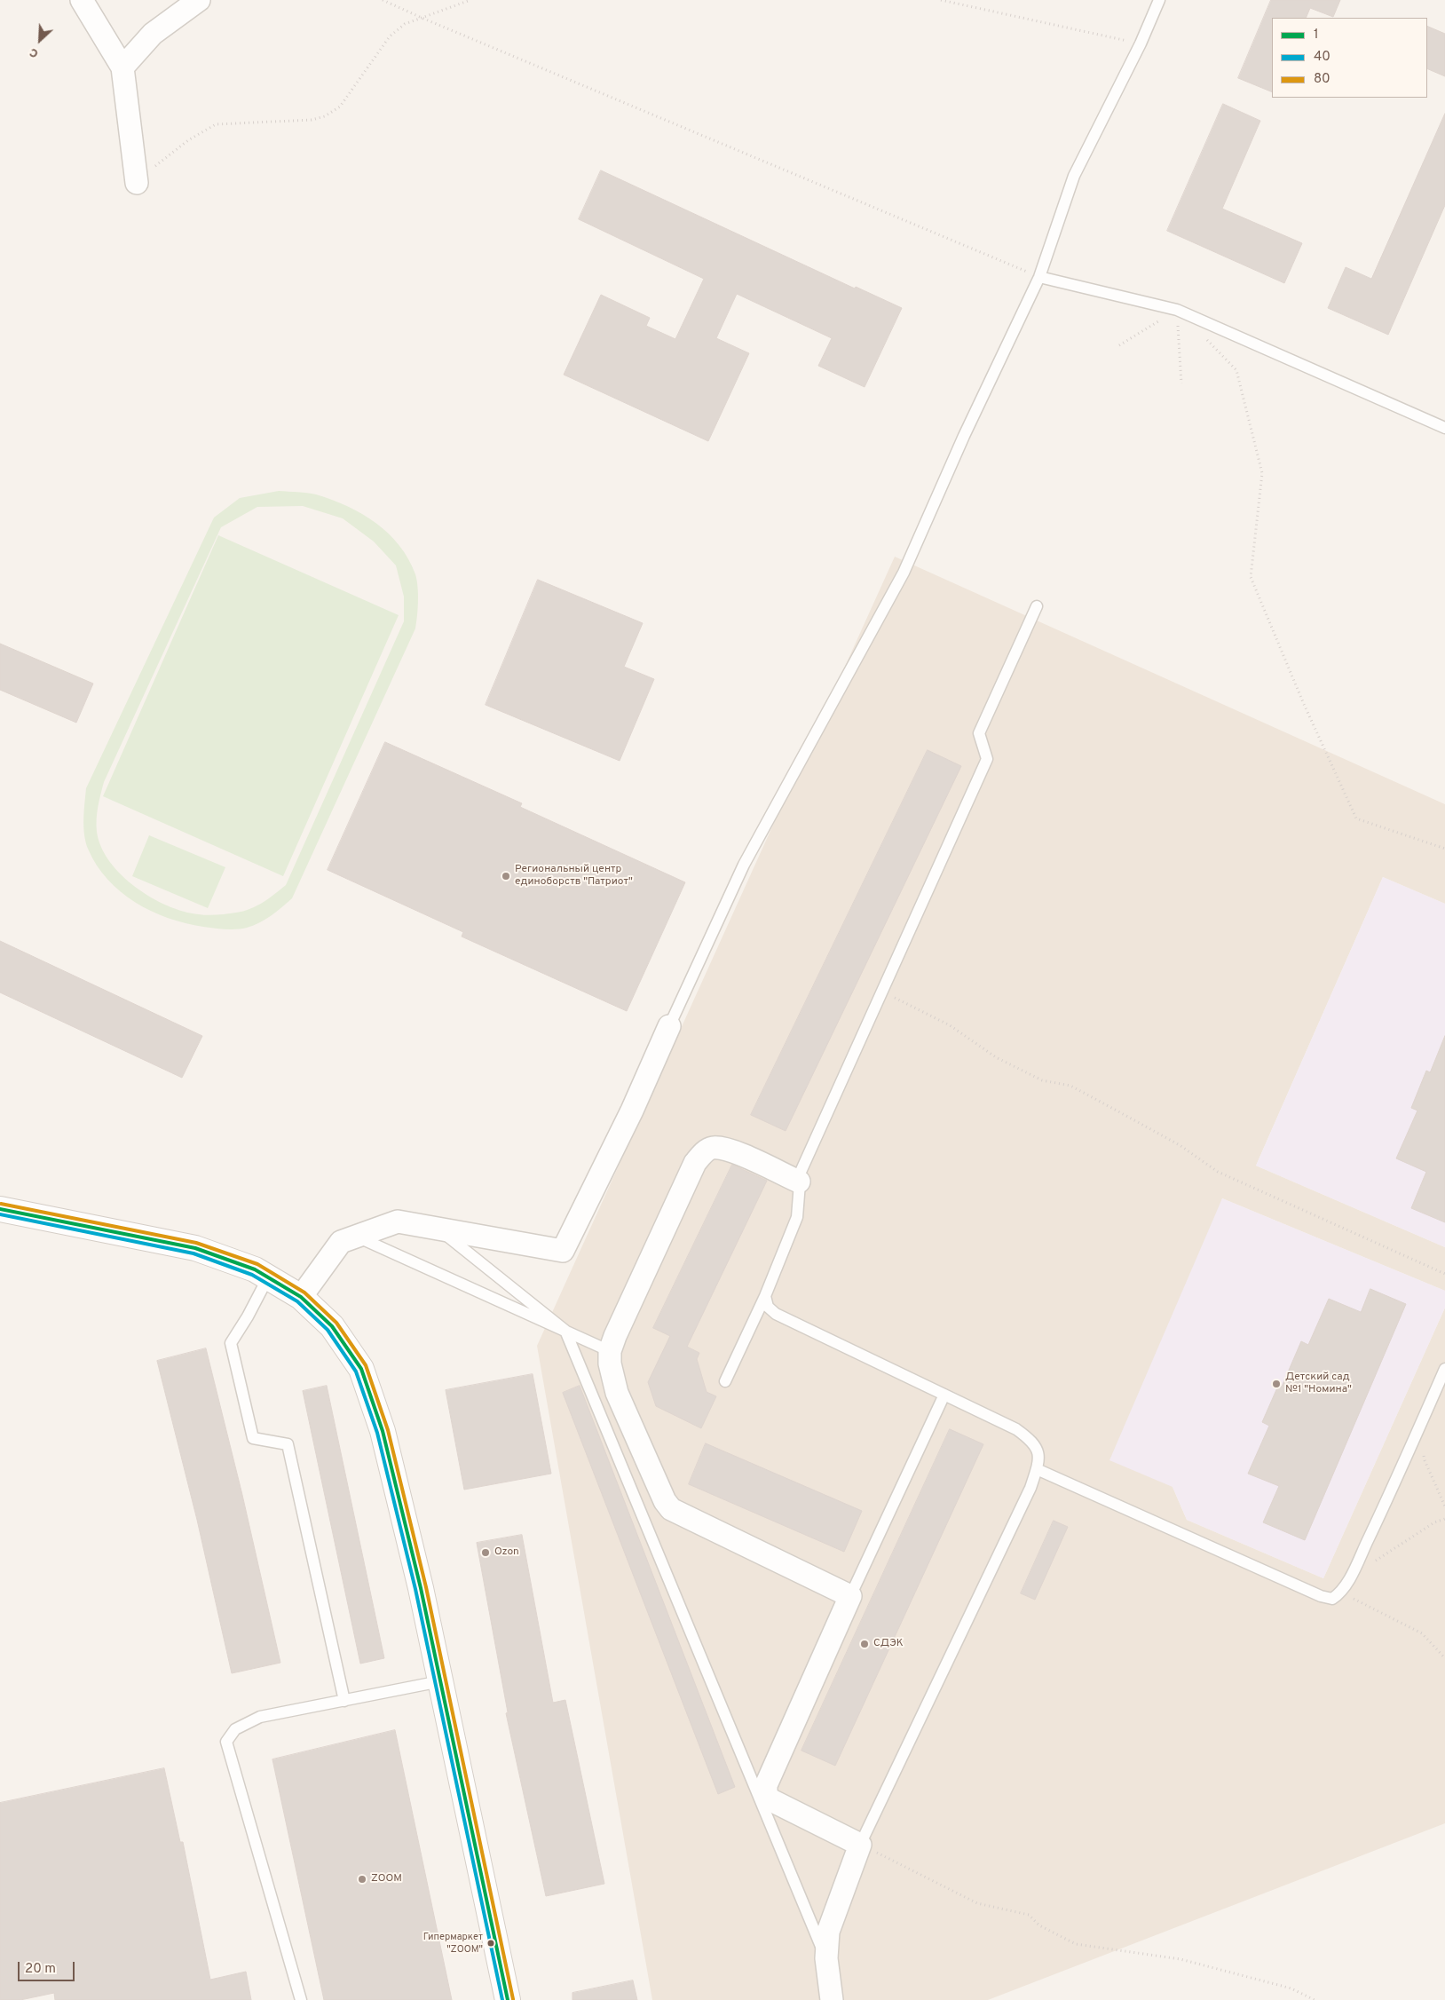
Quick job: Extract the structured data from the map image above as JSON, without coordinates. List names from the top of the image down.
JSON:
{
  "places": [
    "Региональный центр единоборств \"Патриот\"",
    "Детский сад №1 \"Номина\"",
    "Ozon",
    "СДЭК",
    "ZOOM",
    "Гипермаркет \"ZOOM\""
  ],
  "lines": ["transit line 80", "transit line 1", "transit line 40"],
  "legend": ["1", "40", "80"],
  "scale_bar": "20 m",
  "north": "bottom left"
}
